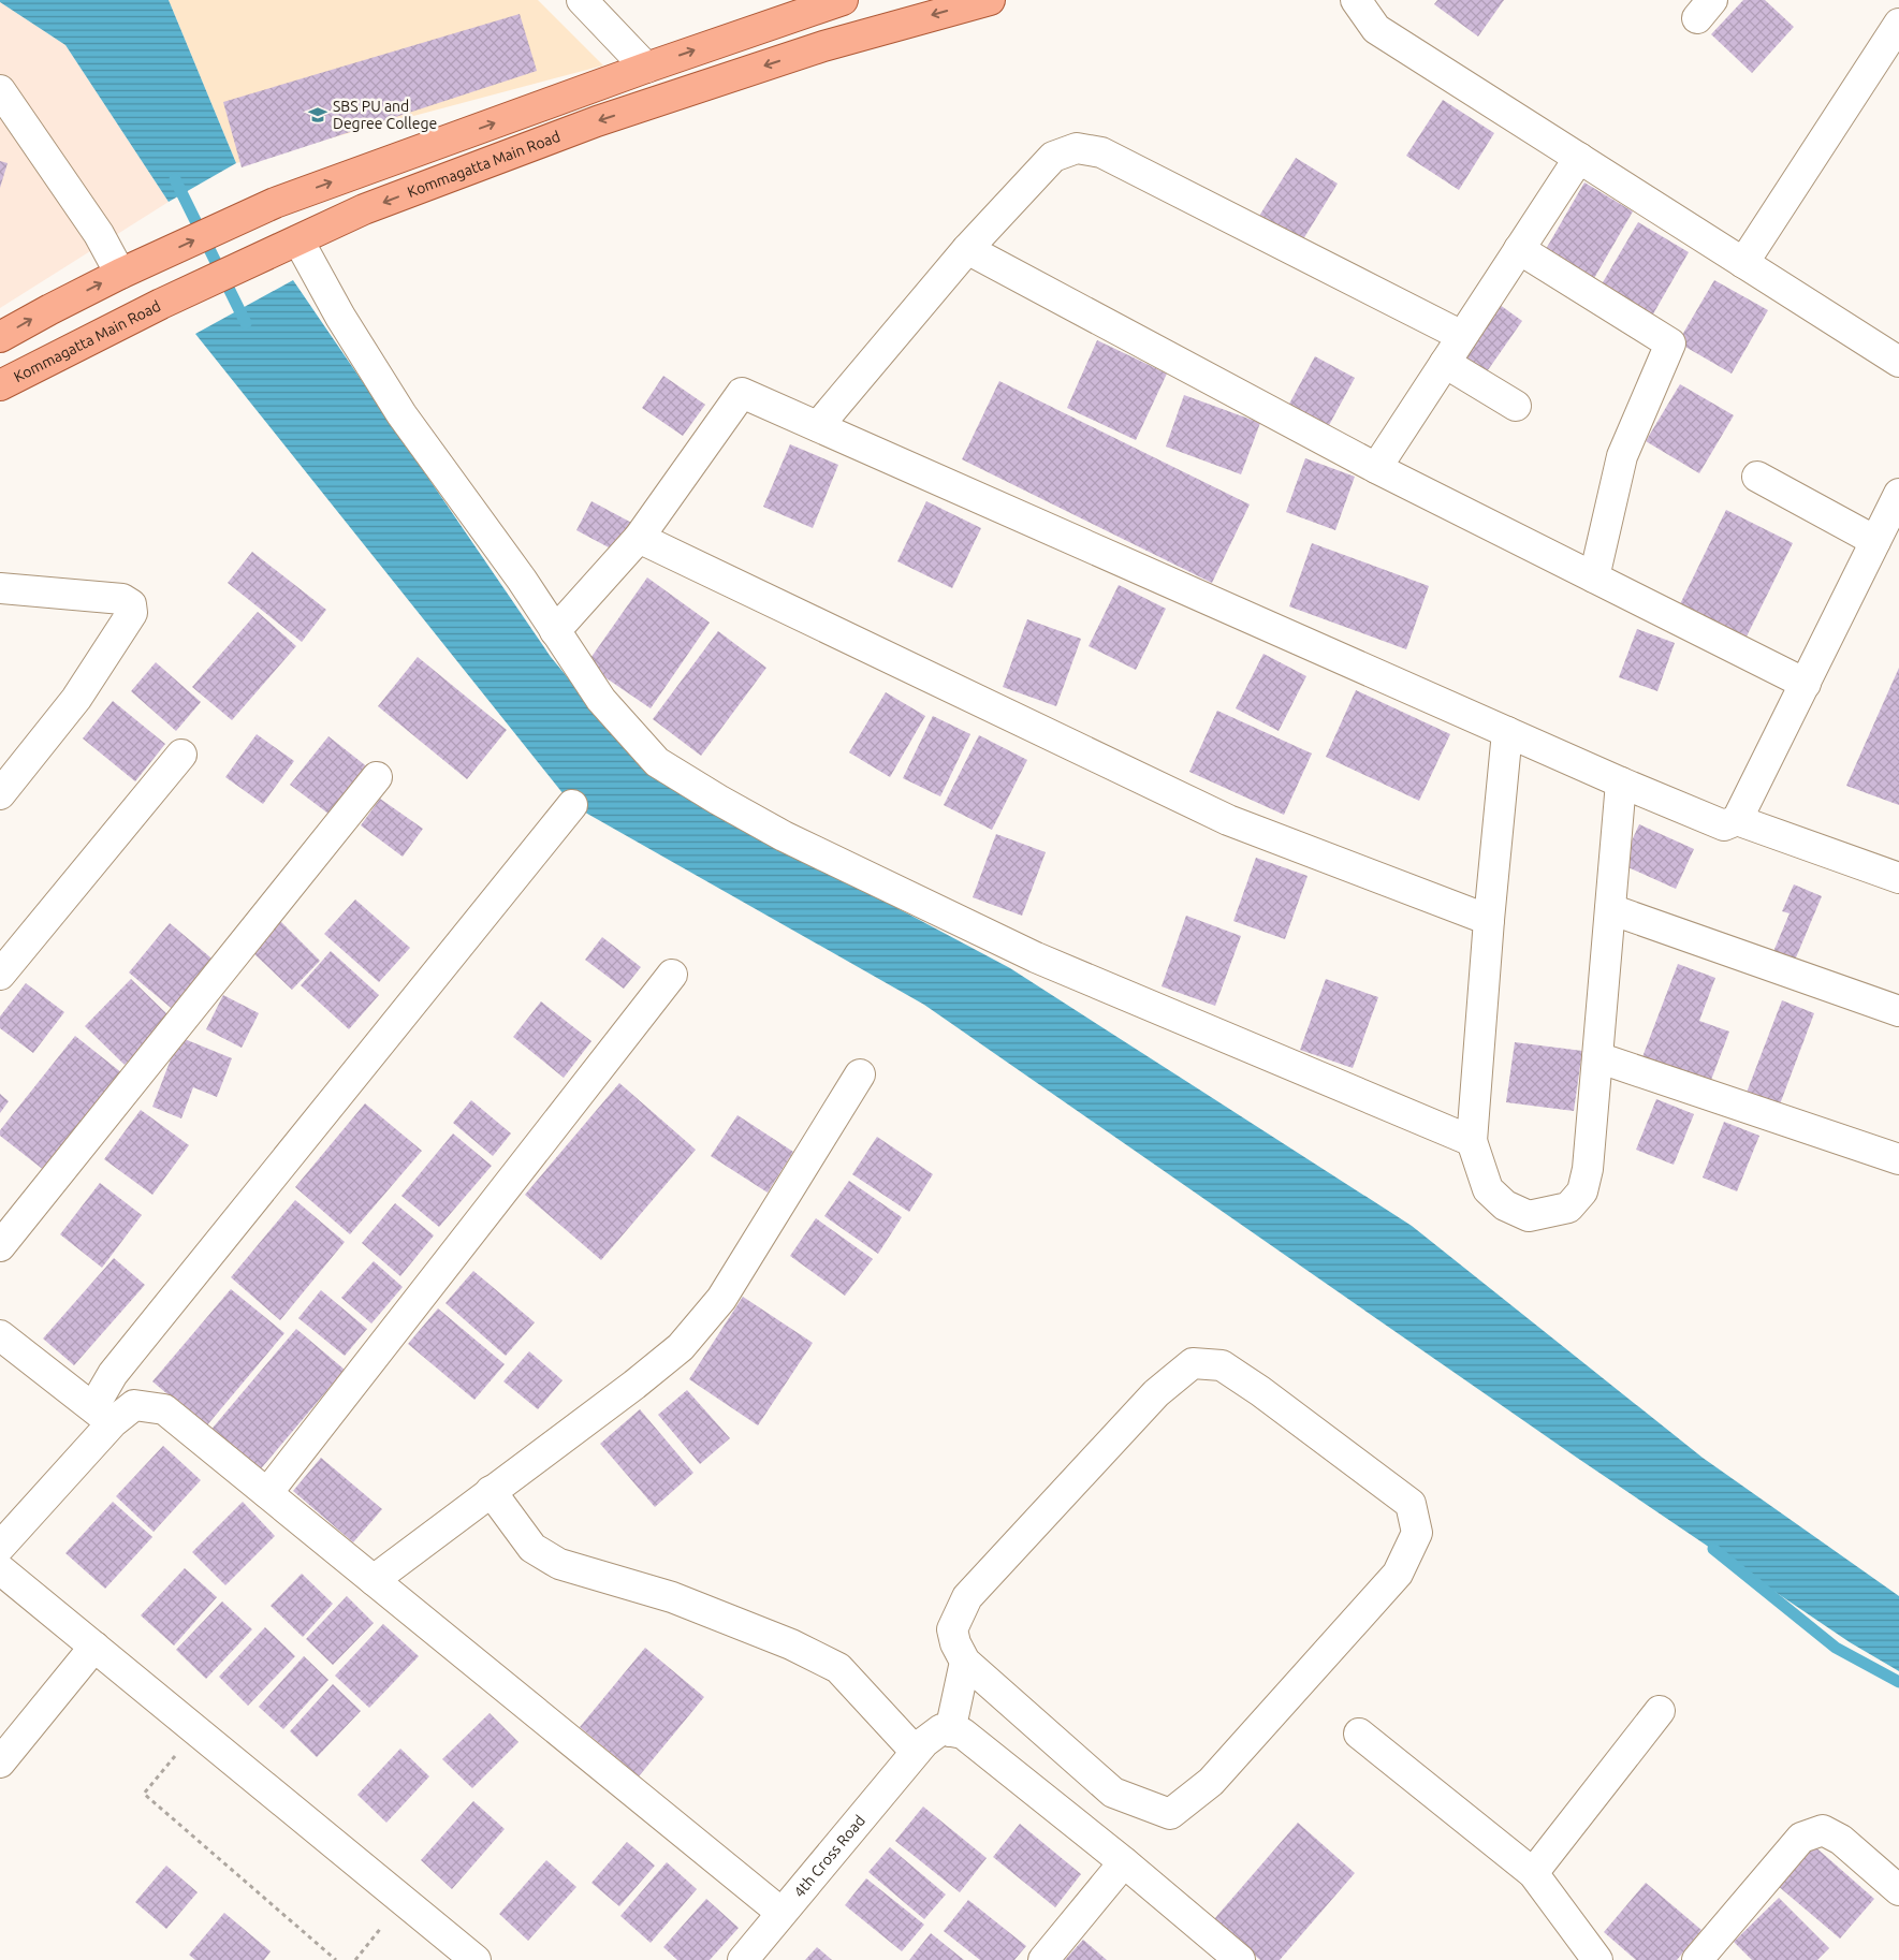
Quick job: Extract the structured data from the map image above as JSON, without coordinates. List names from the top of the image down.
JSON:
{
  "streets": {
    "main road": ["Kommagatta Main Road"],
    "street": ["4th Cross Road"]
  },
  "places": {
    "school or university": ["SBS PU and Degree College"]
  }
}
